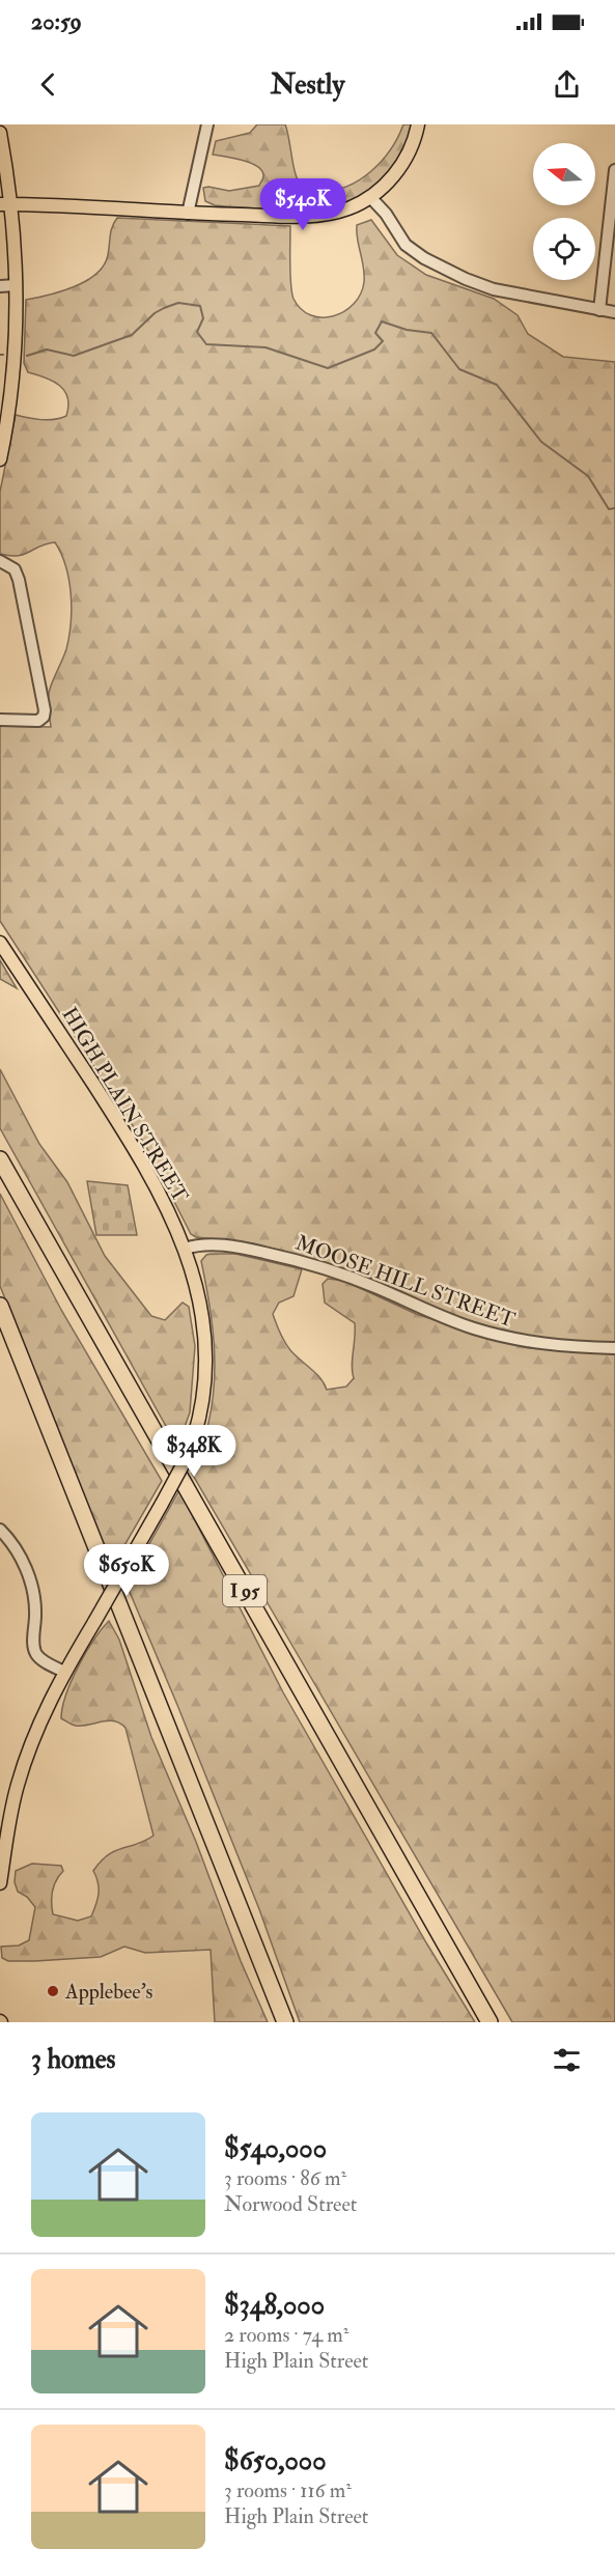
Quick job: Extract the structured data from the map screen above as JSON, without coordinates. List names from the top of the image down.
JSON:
{
  "streets": {
    "highway": ["I 95"],
    "main road": ["HIGH PLAIN STREET"],
    "street": ["MOOSE HILL STREET"]
  },
  "crossings": [
    ["HIGH PLAIN STREET", "MOOSE HILL STREET"]
  ],
  "places": ["Applebee's"],
  "north": "left",
  "page": {
    "status": "20:59",
    "header": "Nestly",
    "price": ["$540K", "$348K", "$650K"],
    "heading": "3 homes",
    "list": [
      {
        "name": "$540,000",
        "note": "3 rooms · 86 m² · Norwood Street"
      },
      {
        "name": "$348,000",
        "note": "2 rooms · 74 m² · High Plain Street"
      },
      {
        "name": "$650,000",
        "note": "3 rooms · 116 m² · High Plain Street"
      }
    ]
  }
}
